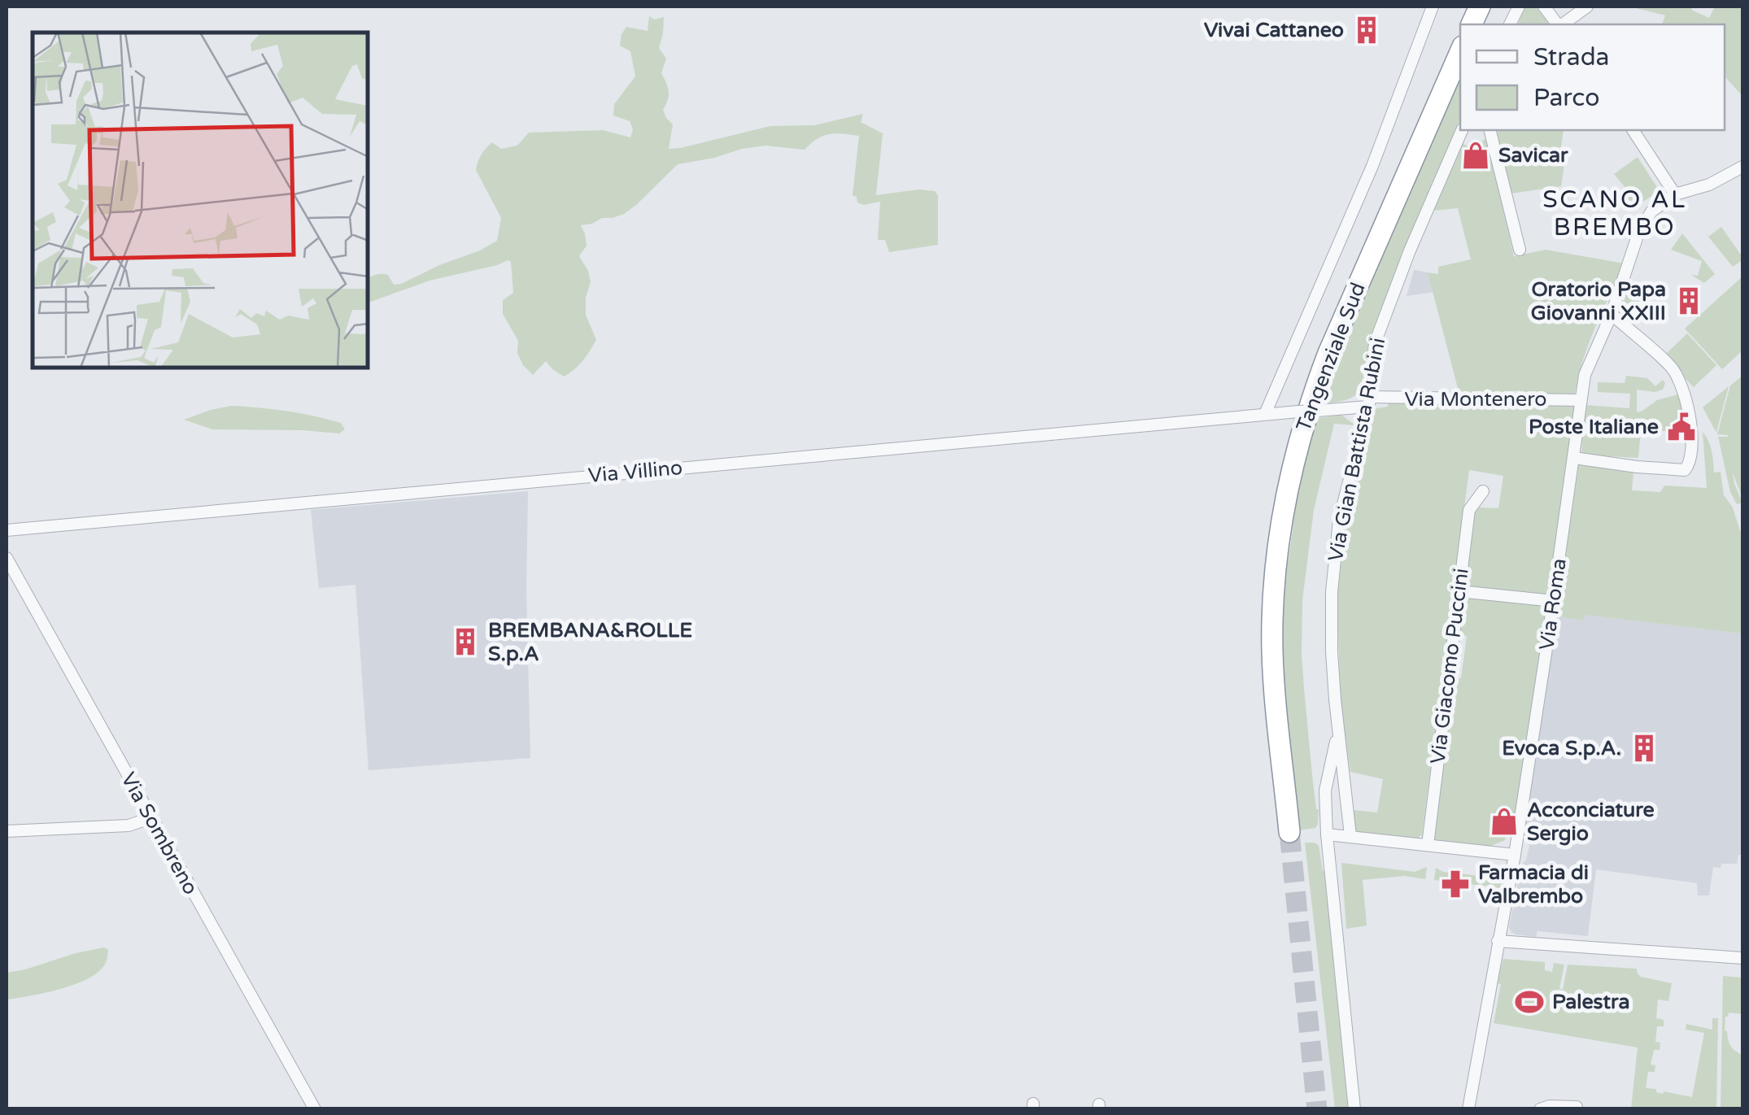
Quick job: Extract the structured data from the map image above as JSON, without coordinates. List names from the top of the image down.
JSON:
{
  "streets": {
    "highway": ["Tangenziale Sud"],
    "street": [
      "Via Montenero",
      "Via Gian Battista Rubini",
      "Via Villino",
      "Via Roma",
      "Via Giacomo Puccini",
      "Via Sombreno"
    ]
  },
  "crossings": [
    ["Via Montenero", "Via Gian Battista Rubini"],
    ["Via Montenero", "Via Villino"],
    ["Via Montenero", "Via Roma"]
  ],
  "districts": ["SCANO AL BREMBO"],
  "places": {
    "building": [
      "Vivai Cattaneo",
      "Oratorio Papa Giovanni XXIII",
      "BREMBANA&ROLLE S.p.A",
      "Evoca S.p.A."
    ],
    "shop": ["Savicar", "Acconciature Sergio"],
    "public building": ["Poste Italiane"],
    "pharmacy": ["Farmacia di Valbrembo"],
    "sports": ["Palestra"]
  },
  "legend": ["Strada", "Parco"]
}
